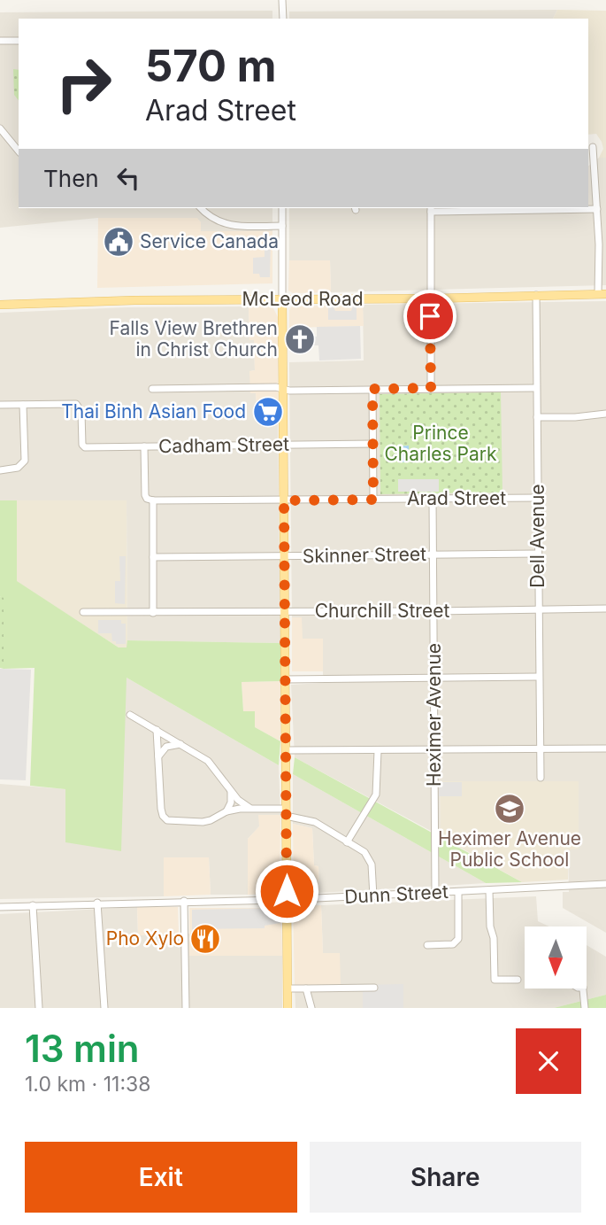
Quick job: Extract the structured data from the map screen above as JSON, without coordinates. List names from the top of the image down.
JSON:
{
  "streets": {
    "main road": ["McLeod Road"],
    "street": [
      "Cadham Street",
      "Arad Street",
      "Dell Avenue",
      "Skinner Street",
      "Churchill Street",
      "Heximer Avenue",
      "Dunn Street"
    ]
  },
  "crossings": [
    ["McLeod Road", "Dell Avenue"],
    ["Arad Street", "Dell Avenue"],
    ["Arad Street", "Heximer Avenue"],
    ["Dell Avenue", "Skinner Street"],
    ["Dell Avenue", "Churchill Street"],
    ["Skinner Street", "Heximer Avenue"],
    ["Churchill Street", "Heximer Avenue"],
    ["Heximer Avenue", "Dunn Street"]
  ],
  "parks": ["Prince Charles Park"],
  "places": {
    "public building": ["Service Canada"],
    "church": ["Falls View Brethren in Christ Church"],
    "supermarket": ["Thai Binh Asian Food"],
    "school or university": ["Heximer Avenue Public School"],
    "restaurant": ["Pho Xylo"]
  },
  "north": "bottom",
  "page": {
    "turn": ["570 m", "Arad Street"],
    "then": "Then",
    "heading": ["13 min", "1.0 km · 11:38"],
    "buttons": ["Exit", "Share"]
  }
}
